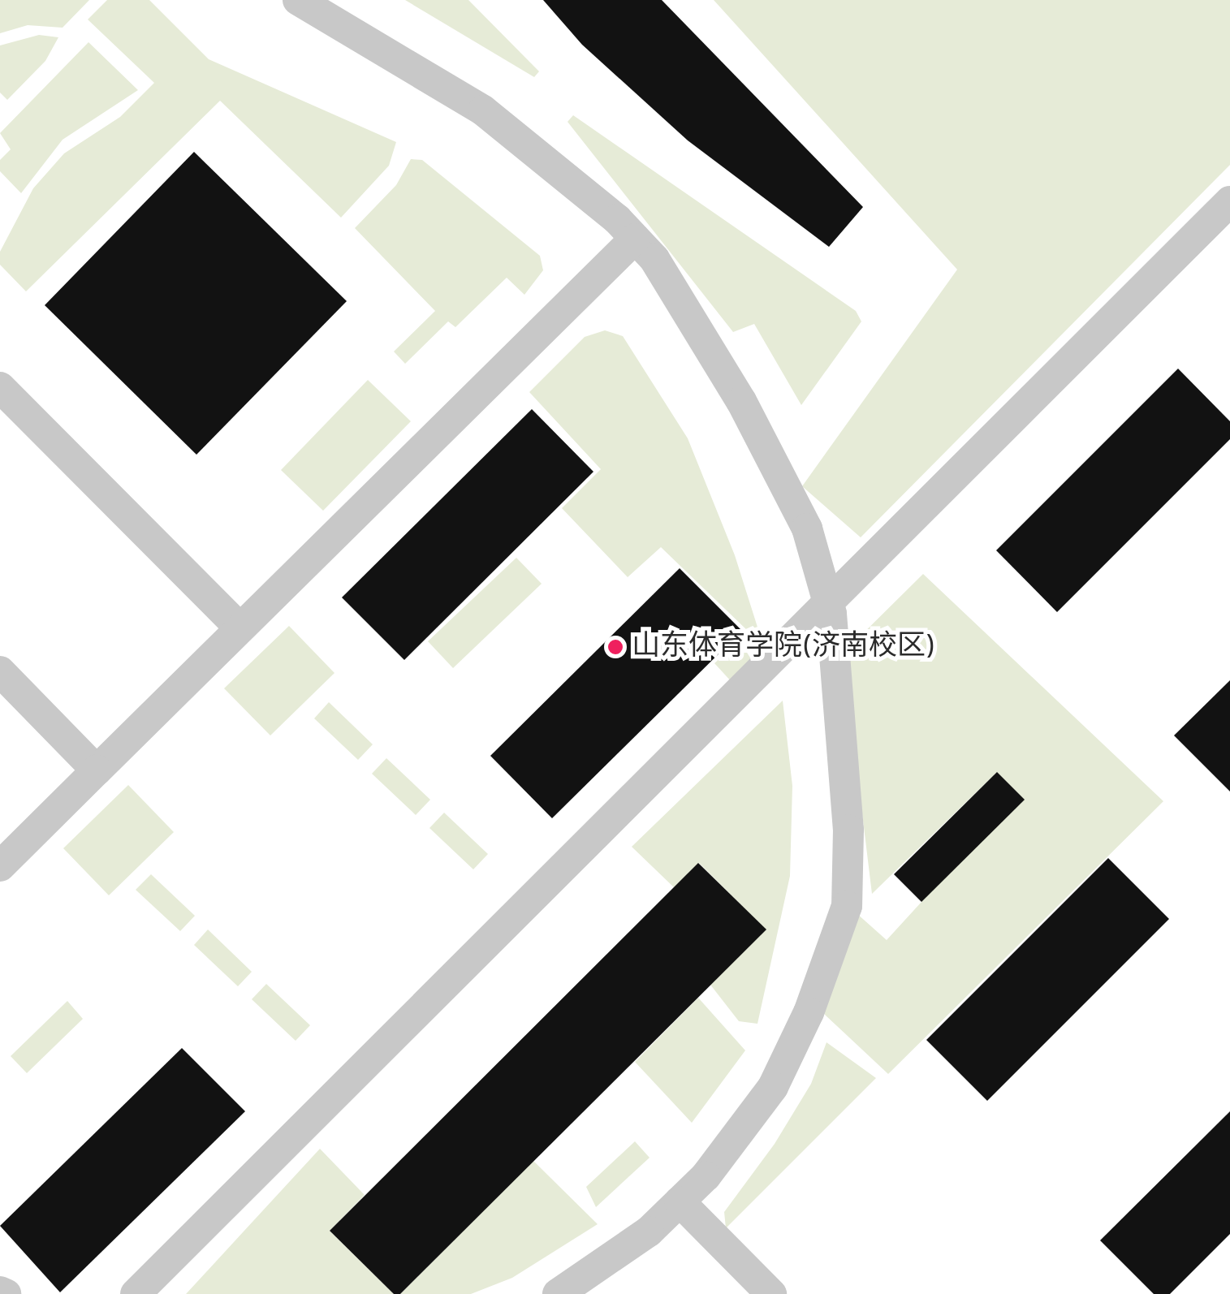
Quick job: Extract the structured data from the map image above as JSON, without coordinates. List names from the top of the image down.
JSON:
{
  "places": ["山东体育学院(济南校区)"]
}
